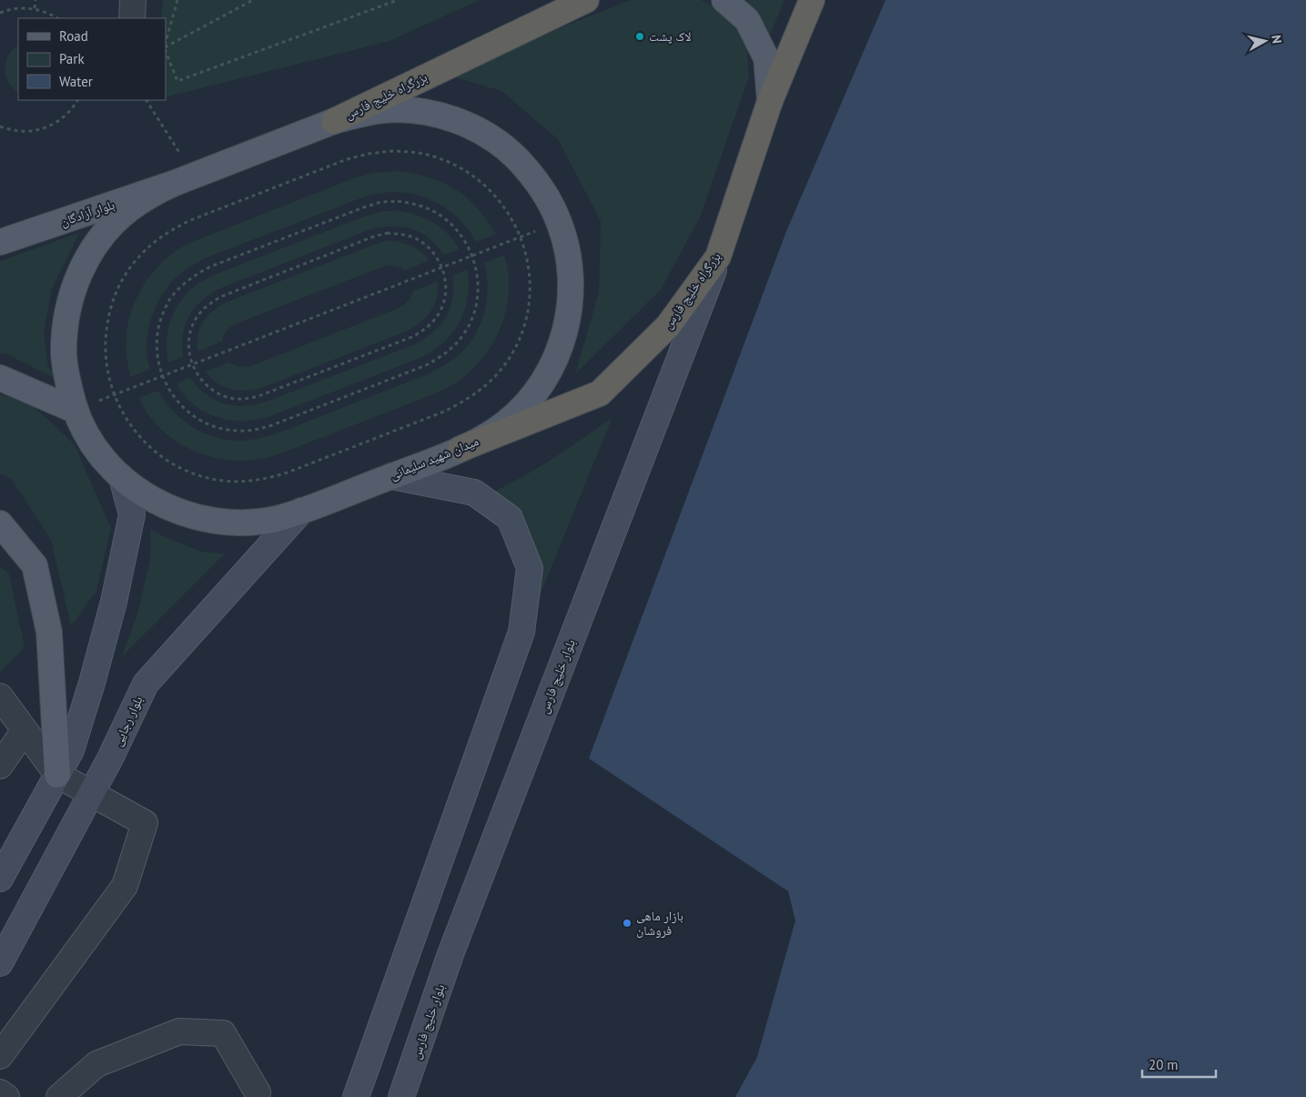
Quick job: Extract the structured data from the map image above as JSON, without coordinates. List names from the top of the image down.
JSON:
{
  "streets": {
    "highway": ["بزرگراه خلیج فارس"],
    "main road": [
      "بلوار آزادگان",
      "میدان شهید سلیمانی",
      "بلوار خلیج فارس",
      "بلوار رجایی"
    ]
  },
  "crossings": [
    ["بزرگراه خلیج فارس", "میدان شهید سلیمانی"],
    ["بزرگراه خلیج فارس", "بلوار خلیج فارس"],
    ["بلوار آزادگان", "میدان شهید سلیمانی"],
    ["میدان شهید سلیمانی", "بلوار رجایی"]
  ],
  "places": ["لاک پشت", "بازار ماهی فروشان"],
  "legend": ["Road", "Park", "Water"],
  "scale_bar": "20 m",
  "north": "right"
}
